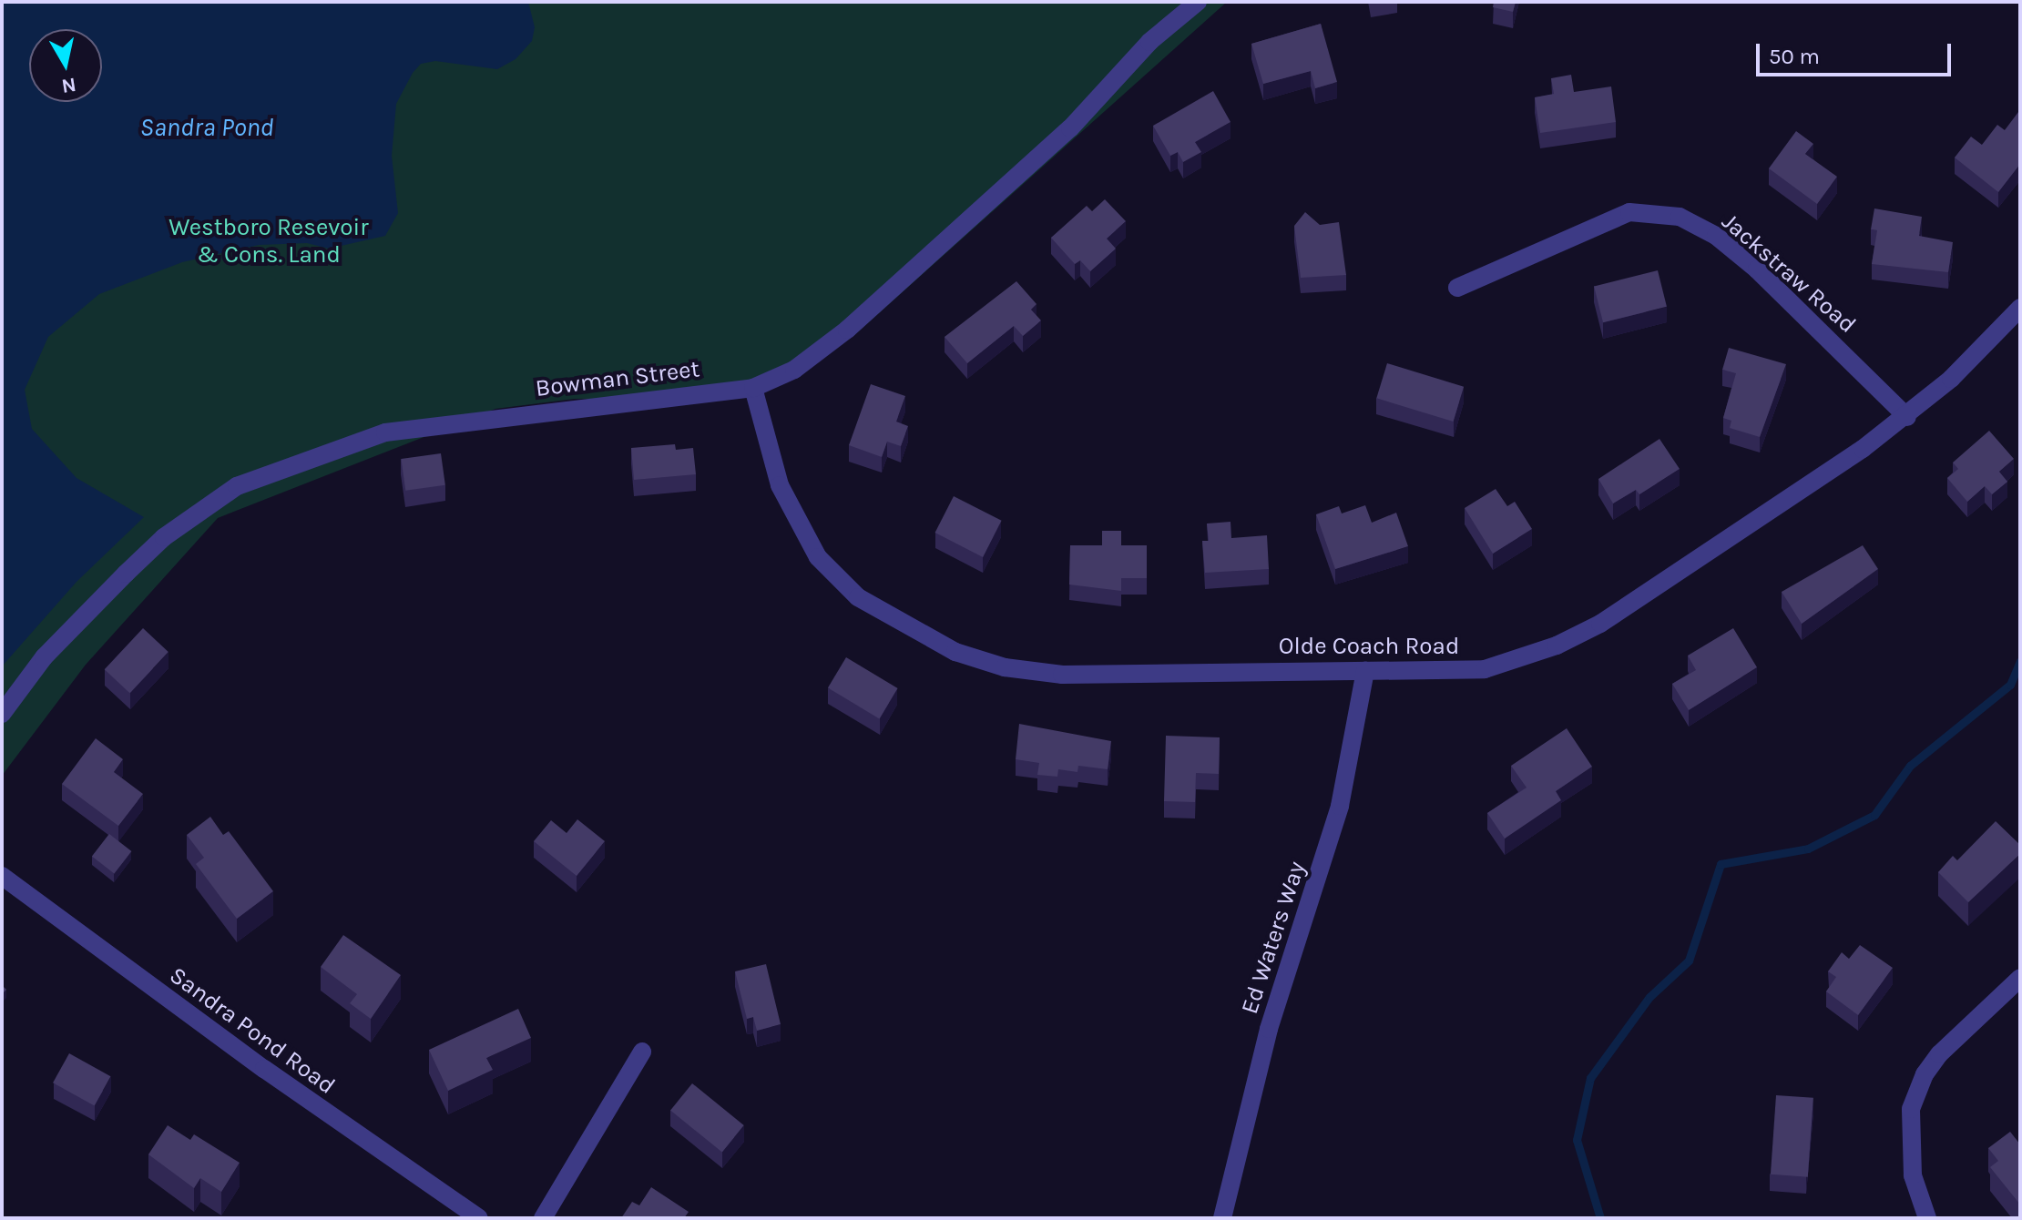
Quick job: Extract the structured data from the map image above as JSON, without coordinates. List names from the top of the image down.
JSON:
{
  "streets": {
    "street": [
      "Jackstraw Road",
      "Bowman Street",
      "Olde Coach Road",
      "Ed Waters Way",
      "Sandra Pond Road"
    ]
  },
  "crossings": [
    ["Jackstraw Road", "Olde Coach Road"],
    ["Bowman Street", "Olde Coach Road"],
    ["Olde Coach Road", "Ed Waters Way"]
  ],
  "water": ["Sandra Pond"],
  "parks": ["Westboro Resevoir & Cons. Land"],
  "scale_bar": "50 m",
  "north": "bottom"
}
